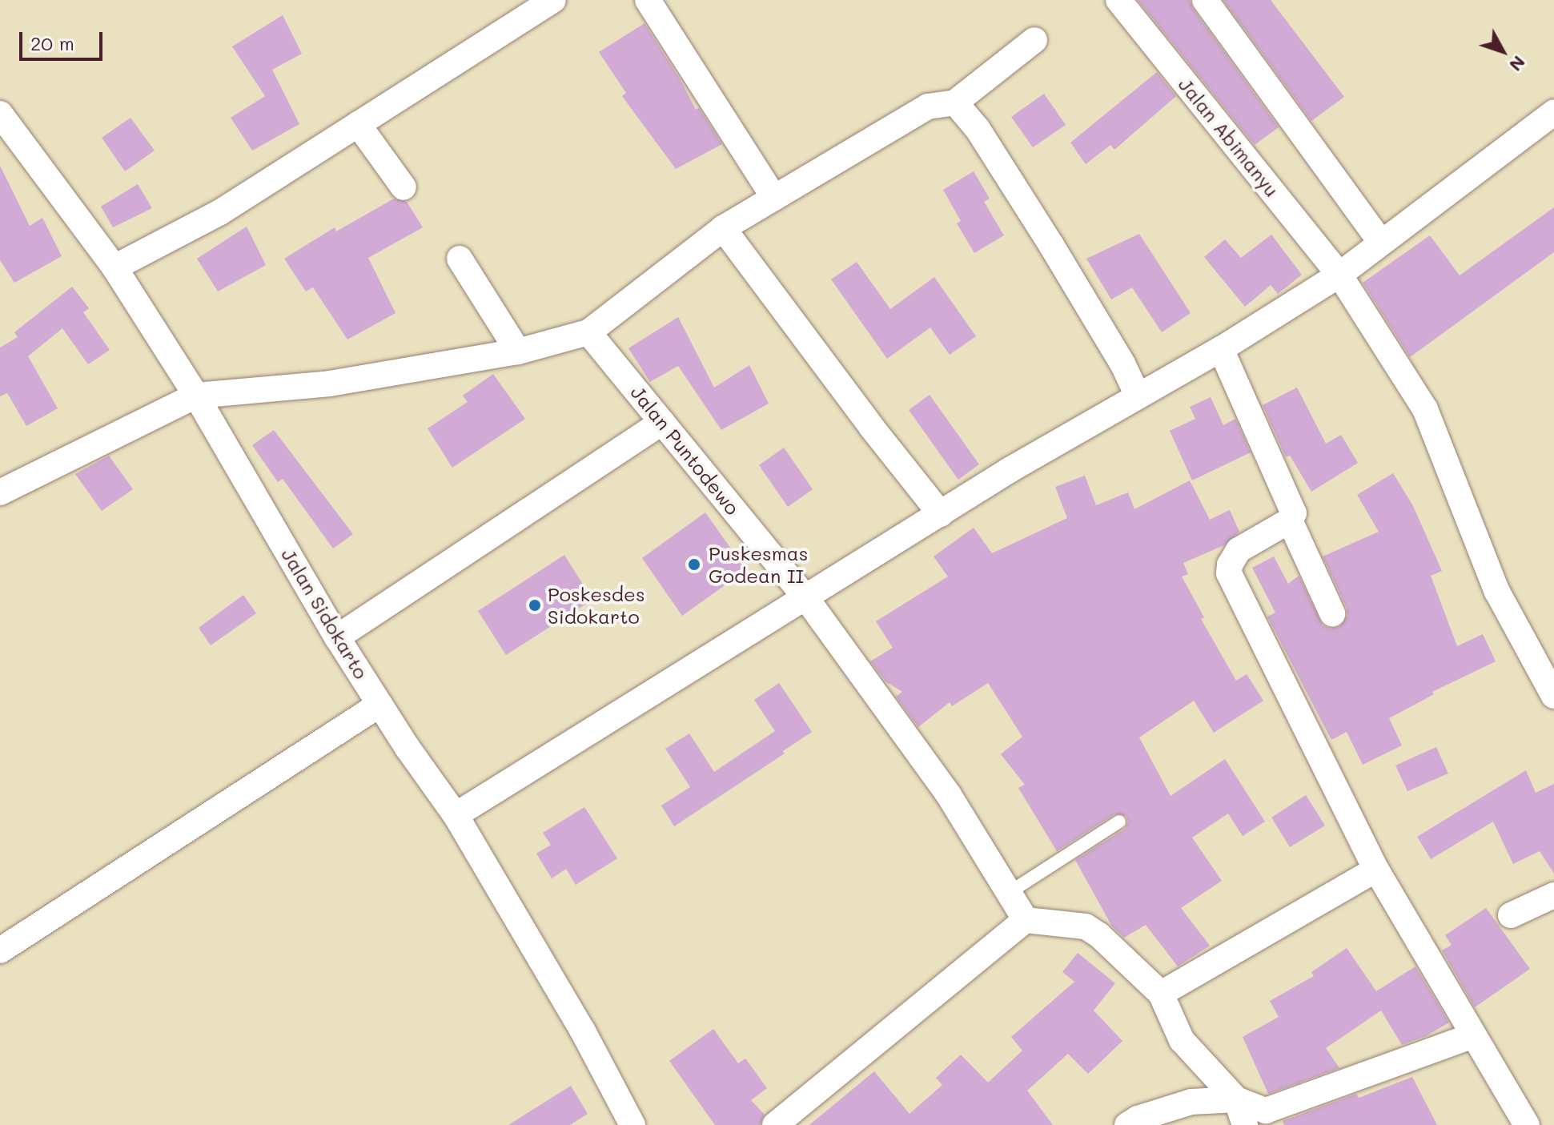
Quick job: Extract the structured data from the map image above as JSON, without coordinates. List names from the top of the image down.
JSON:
{
  "streets": {
    "street": ["Jalan Abimanyu", "Jalan Puntodewo", "Jalan Sidokarto"]
  },
  "places": ["Puskesmas Godean II", "Poskesdes Sidokarto"],
  "scale_bar": "20 m",
  "north": "bottom right"
}
